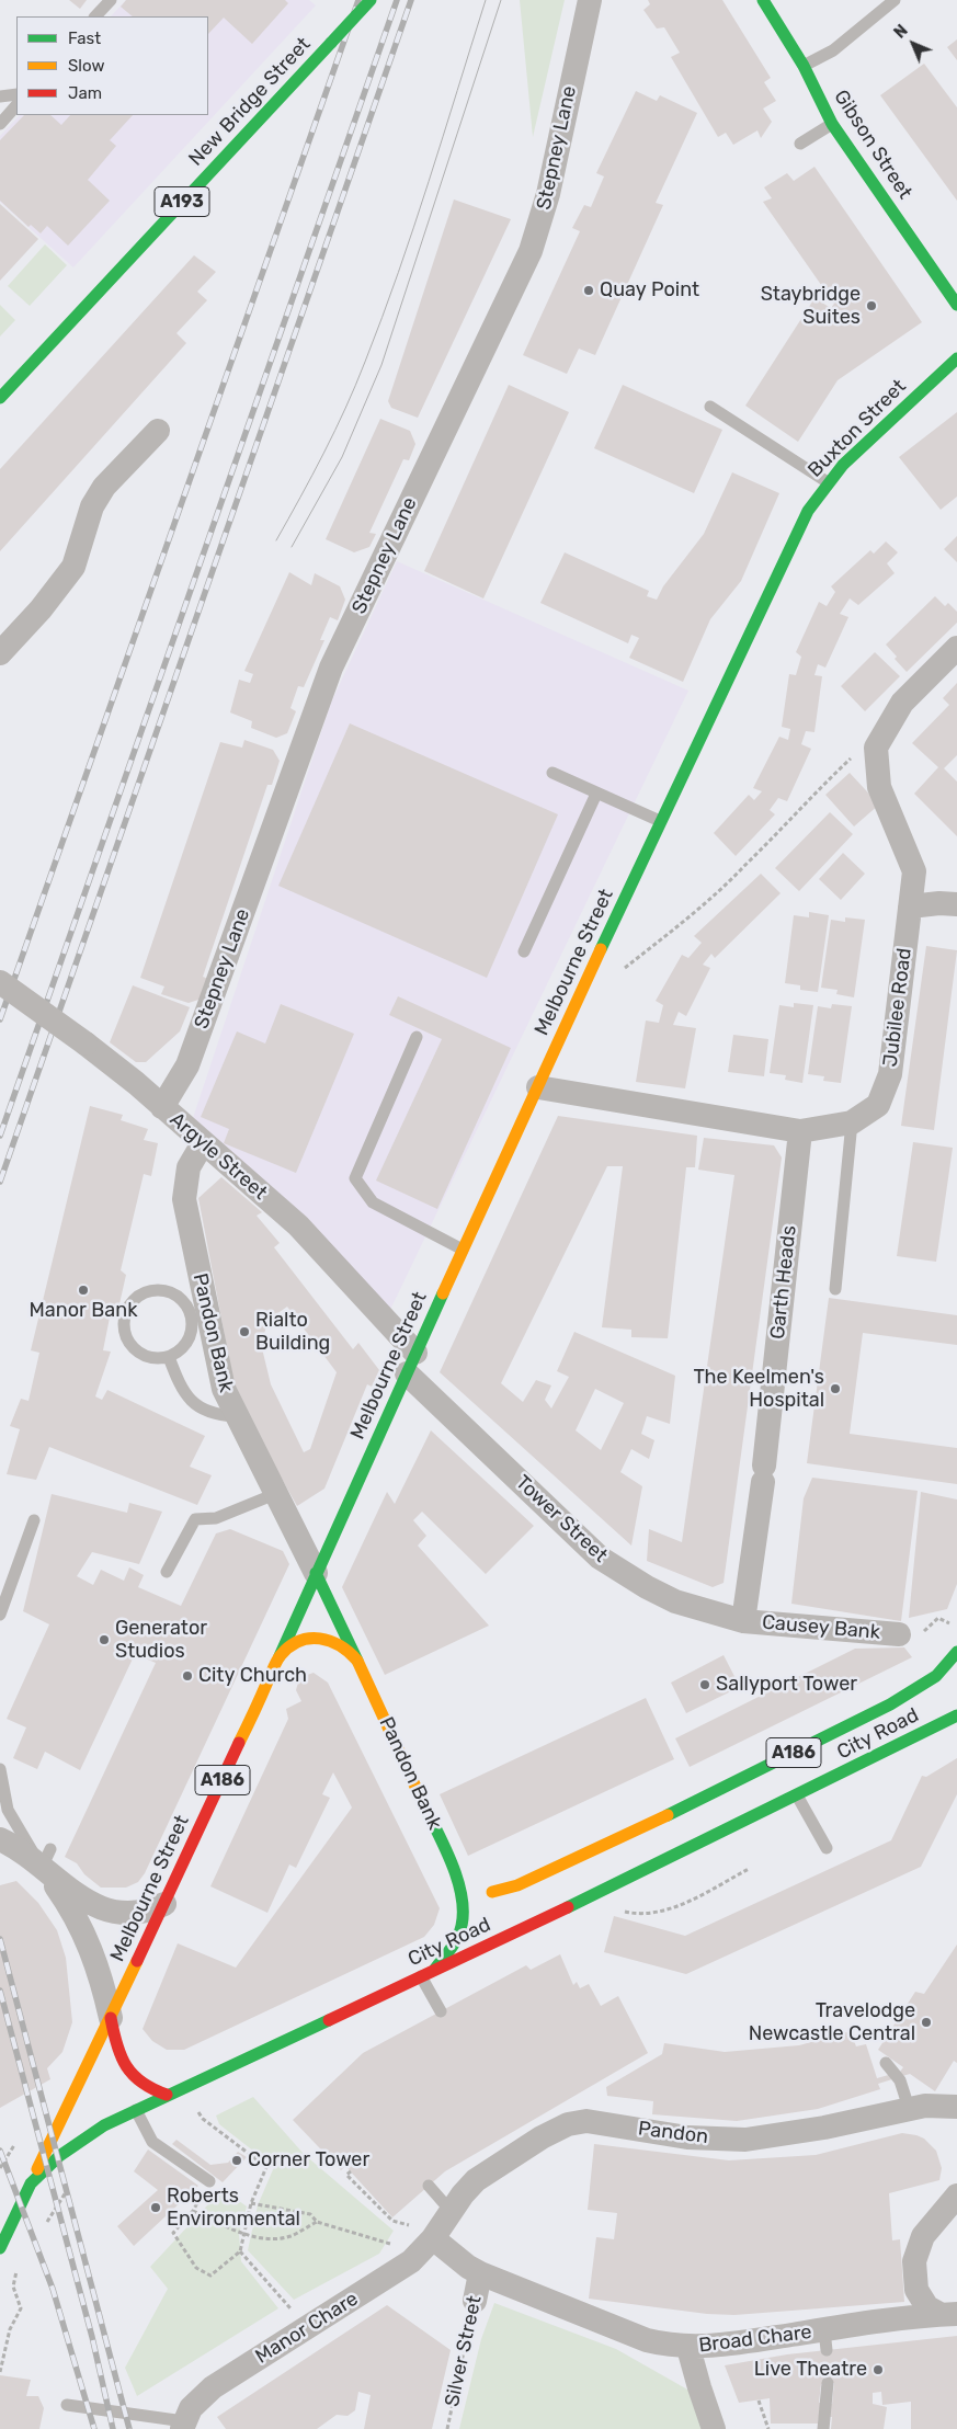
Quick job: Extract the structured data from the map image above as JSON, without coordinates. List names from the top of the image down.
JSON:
{
  "streets": {
    "main road": [
      "New Bridge Street",
      "Gibson Street",
      "A193",
      "Buxton Street",
      "Melbourne Street",
      "Pandon Bank",
      "City Road",
      "A186"
    ],
    "street": [
      "Stepney Lane",
      "Jubilee Road",
      "Argyle Street",
      "Garth Heads",
      "Tower Street",
      "Causey Bank",
      "Pandon",
      "Manor Chare",
      "Broad Chare",
      "Silver Street"
    ]
  },
  "crossings": [
    ["Stepney Lane", "Argyle Street"],
    ["Buxton Street", "Melbourne Street"],
    ["Melbourne Street", "Jubilee Road"],
    ["Melbourne Street", "Argyle Street"],
    ["Melbourne Street", "Pandon Bank"],
    ["Melbourne Street", "Tower Street"],
    ["Melbourne Street", "City Road"],
    ["Jubilee Road", "Garth Heads"],
    ["Argyle Street", "Pandon Bank"],
    ["Argyle Street", "Tower Street"],
    ["Garth Heads", "Tower Street"],
    ["Garth Heads", "Causey Bank"],
    ["Pandon Bank", "City Road"],
    ["Tower Street", "Causey Bank"],
    ["City Road", "A186"],
    ["Pandon", "Manor Chare"],
    ["Pandon", "Broad Chare"],
    ["Manor Chare", "Broad Chare"],
    ["Broad Chare", "Silver Street"]
  ],
  "places": [
    "Quay Point",
    "Staybridge Suites",
    "Manor Bank",
    "Rialto Building",
    "The Keelmen's Hospital",
    "Generator Studios",
    "City Church",
    "Sallyport Tower",
    "Travelodge Newcastle Central",
    "Corner Tower",
    "Roberts Environmental",
    "Live Theatre"
  ],
  "legend": ["Fast", "Slow", "Jam"],
  "north": "top left"
}
